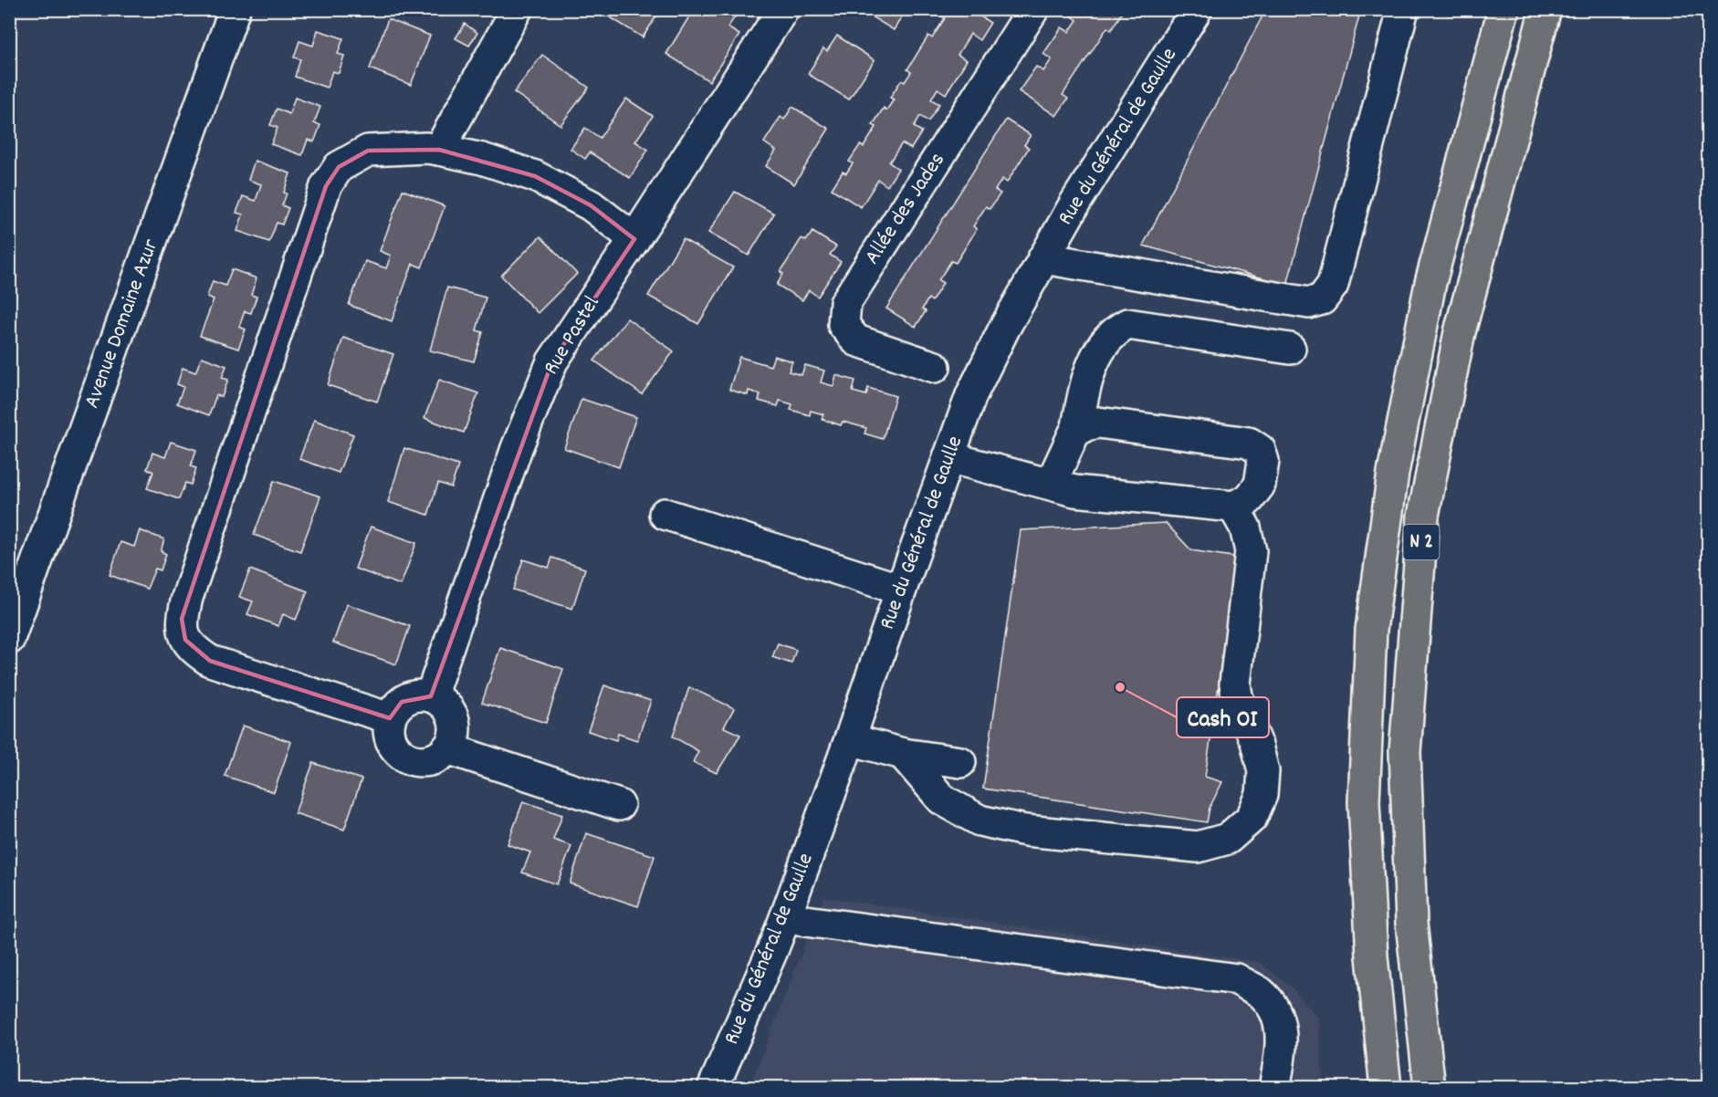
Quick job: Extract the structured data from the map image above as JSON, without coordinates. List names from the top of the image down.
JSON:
{
  "streets": {
    "highway": ["N 2"],
    "street": [
      "Rue du Général de Gaulle",
      "Allée des Jades",
      "Avenue Domaine Azur",
      "Rue Pastel"
    ]
  },
  "places": ["Cash OI"]
}
